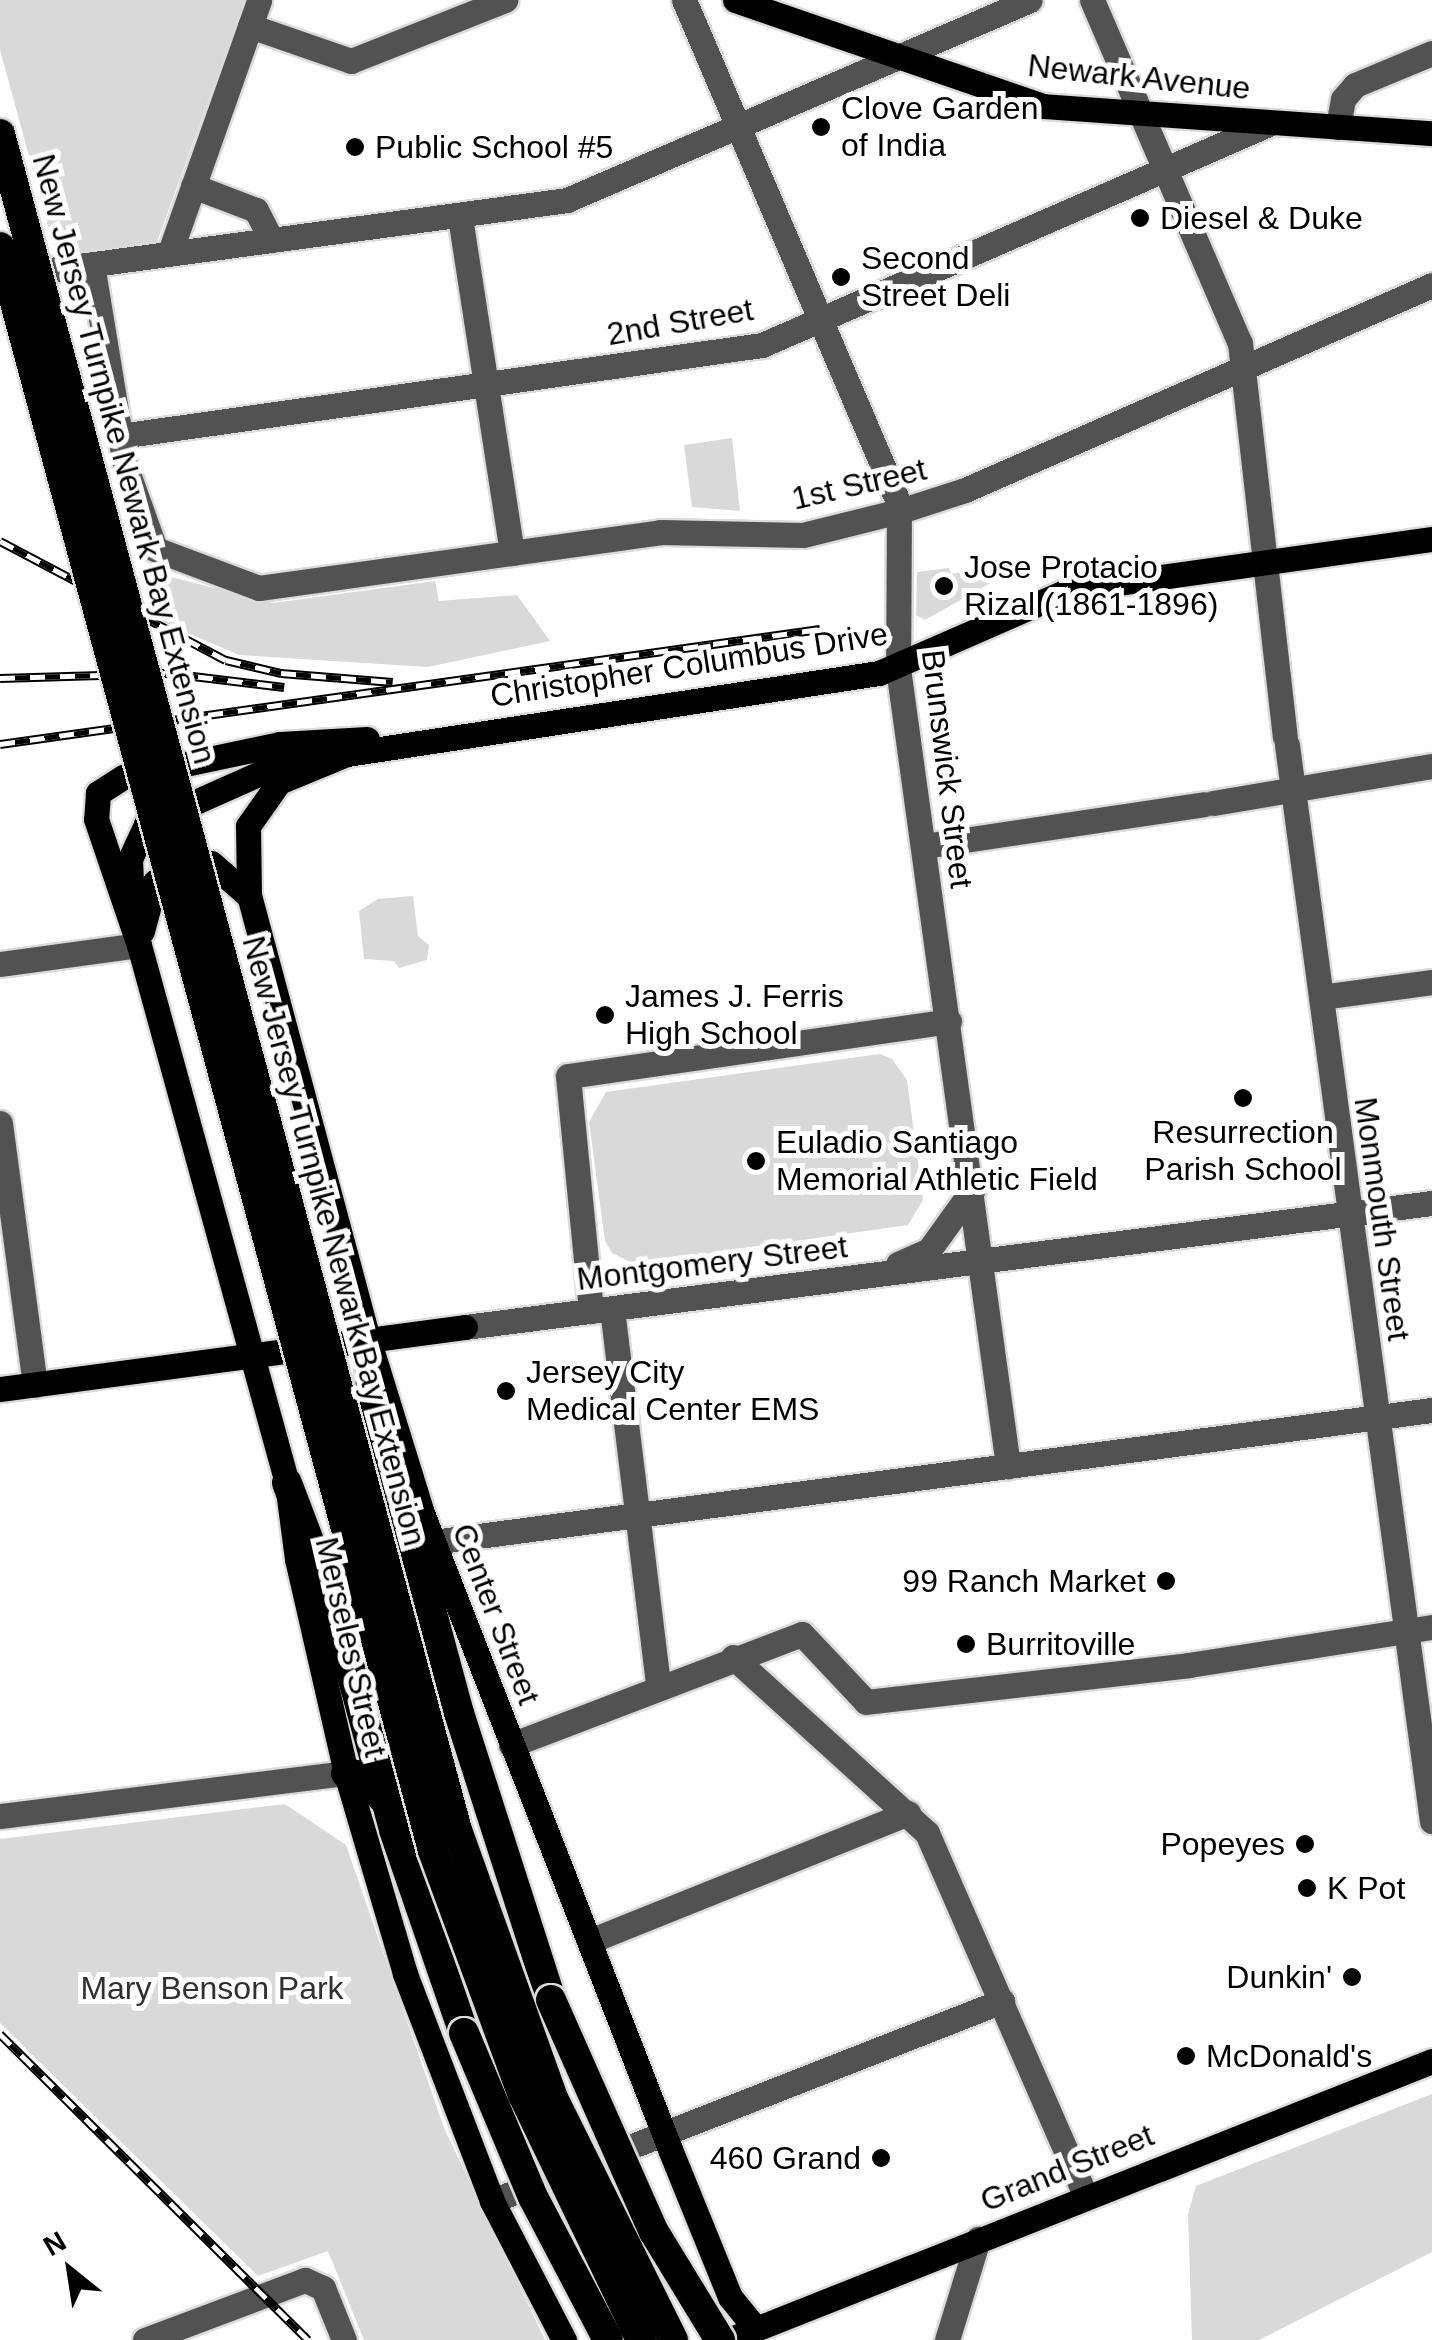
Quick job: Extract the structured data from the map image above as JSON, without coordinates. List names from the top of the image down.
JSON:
{
  "streets": {
    "highway": ["New Jersey Turnpike Newark Bay Extension"],
    "main road": [
      "Newark Avenue",
      "Christopher Columbus Drive",
      "Montgomery Street",
      "Center Street",
      "Merseles Street",
      "Grand Street"
    ],
    "street": [
      "2nd Street",
      "1st Street",
      "Brunswick Street",
      "Monmouth Street"
    ]
  },
  "crossings": [
    ["Newark Avenue", "2nd Street"],
    ["Newark Avenue", "Monmouth Street"],
    ["2nd Street", "1st Street"],
    ["2nd Street", "Brunswick Street"],
    ["2nd Street", "Monmouth Street"],
    ["1st Street", "Brunswick Street"],
    ["1st Street", "Monmouth Street"],
    ["Christopher Columbus Drive", "Brunswick Street"],
    ["Christopher Columbus Drive", "Monmouth Street"],
    ["Christopher Columbus Drive", "Center Street"],
    ["Christopher Columbus Drive", "Merseles Street"],
    ["Brunswick Street", "Montgomery Street"],
    ["Monmouth Street", "Montgomery Street"],
    ["Montgomery Street", "Center Street"],
    ["Montgomery Street", "Merseles Street"],
    ["Center Street", "Grand Street"]
  ],
  "parks": ["Mary Benson Park"],
  "places": [
    "Clove Garden of India",
    "Public School #5",
    "Diesel & Duke",
    "Second Street Deli",
    "Jose Protacio Rizal (1861-1896)",
    "James J. Ferris High School",
    "Resurrection Parish School",
    "Euladio Santiago Memorial Athletic Field",
    "Jersey City Medical Center EMS",
    "99 Ranch Market",
    "Burritoville",
    "Popeyes",
    "K Pot",
    "Dunkin'",
    "McDonald's",
    "460 Grand"
  ],
  "north": "top left"
}
